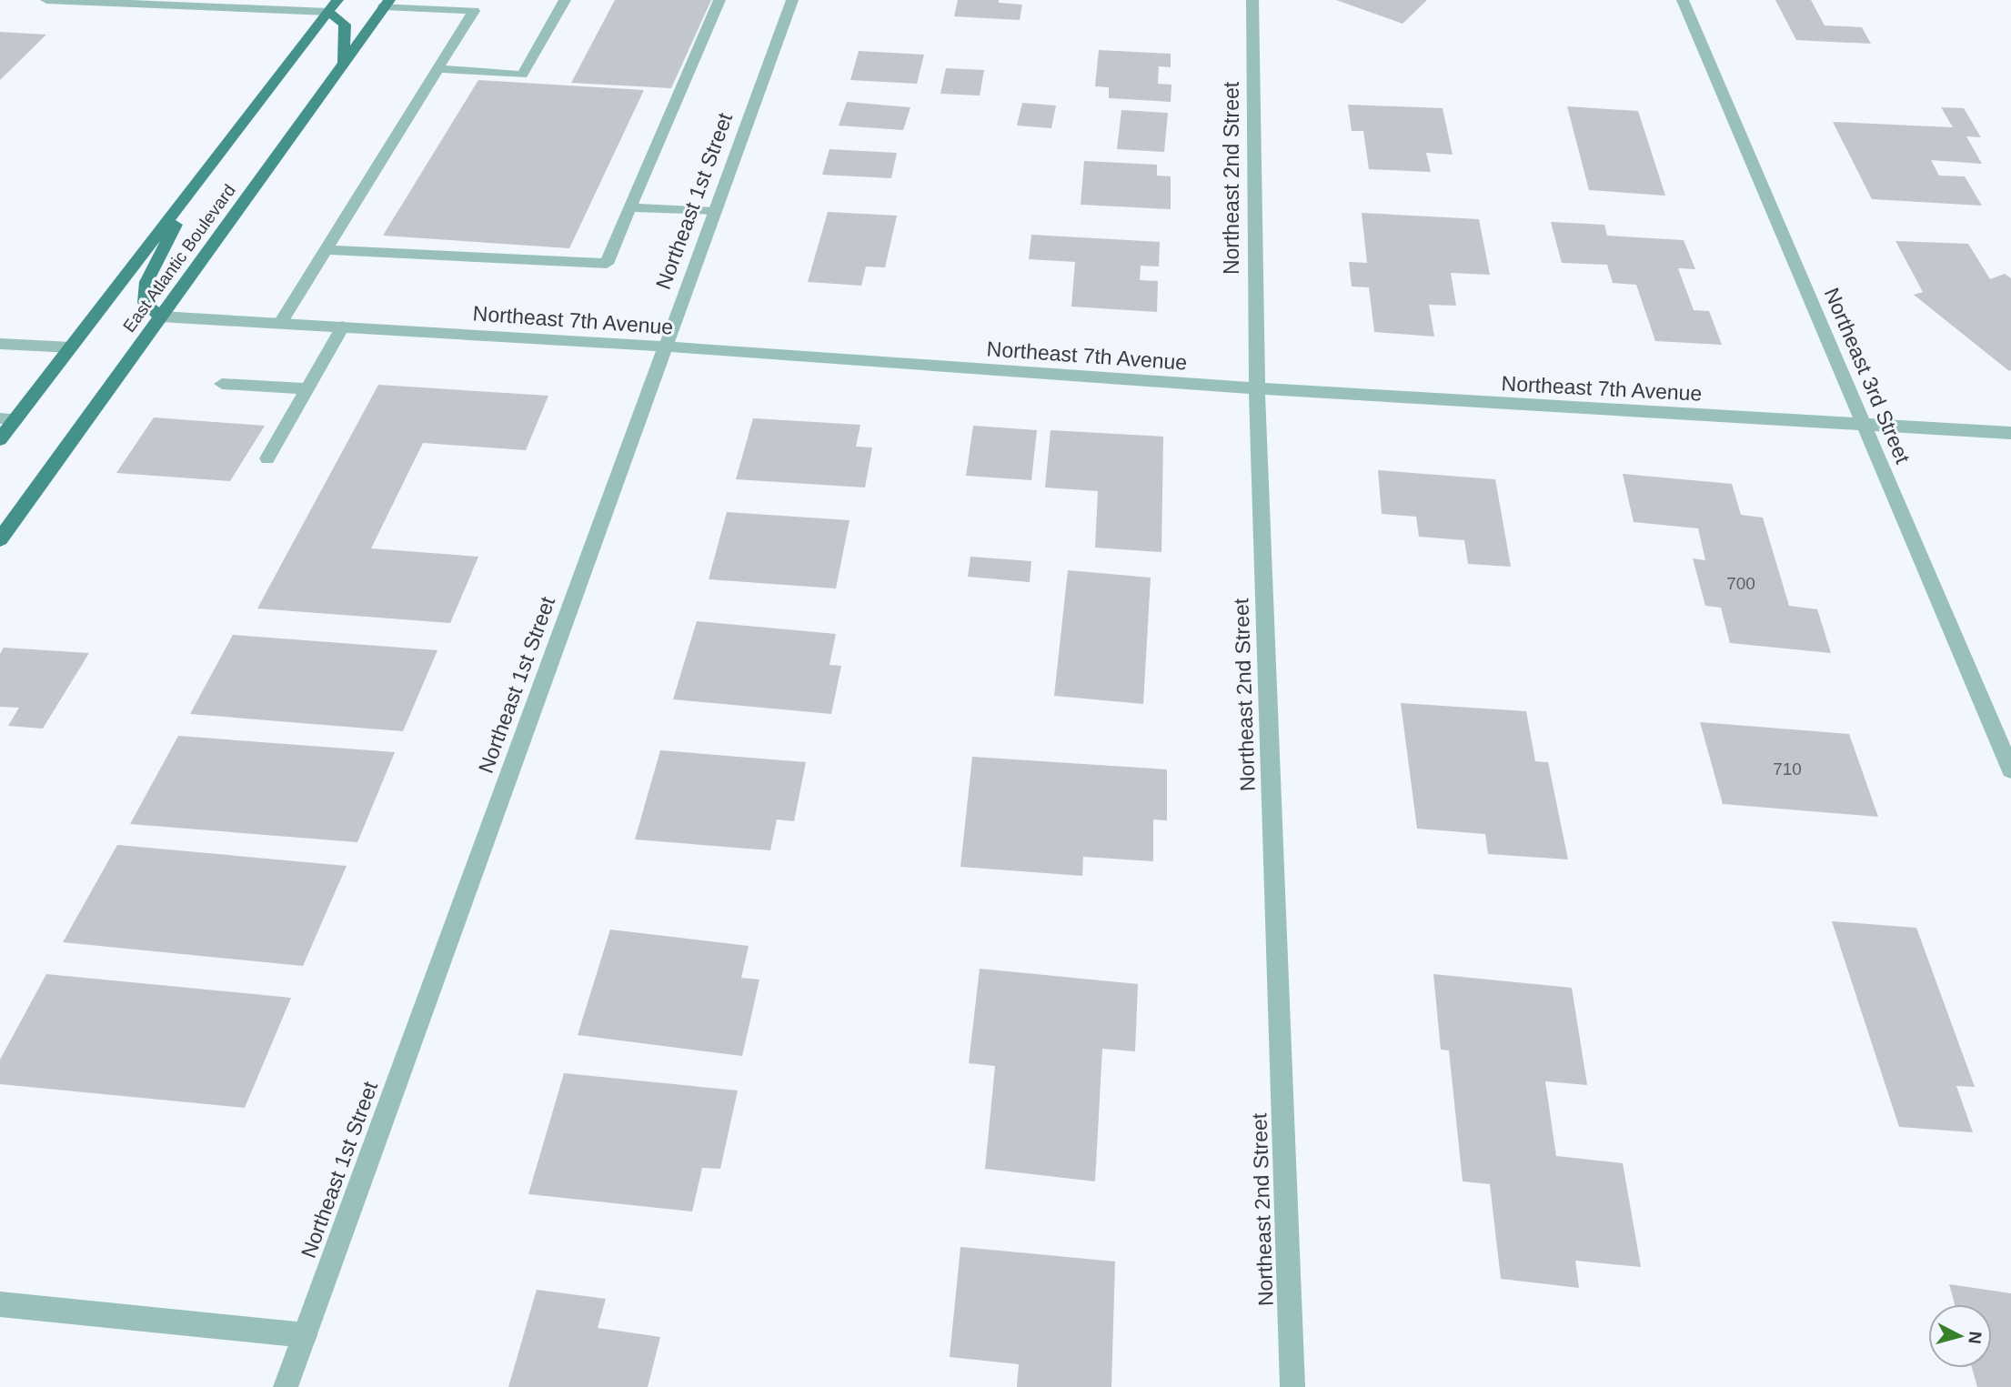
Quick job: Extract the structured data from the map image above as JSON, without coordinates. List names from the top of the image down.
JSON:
{
  "streets": {
    "main road": ["East Atlantic Boulevard"],
    "street": [
      "Northeast 2nd Street",
      "Northeast 1st Street",
      "Northeast 7th Avenue",
      "Northeast 3rd Street"
    ]
  },
  "crossings": [
    ["Northeast 2nd Street", "Northeast 7th Avenue"],
    ["Northeast 1st Street", "Northeast 7th Avenue"],
    ["East Atlantic Boulevard", "Northeast 7th Avenue"],
    ["Northeast 7th Avenue", "Northeast 3rd Street"]
  ],
  "house_numbers": ["700", "710"],
  "north": "right"
}
